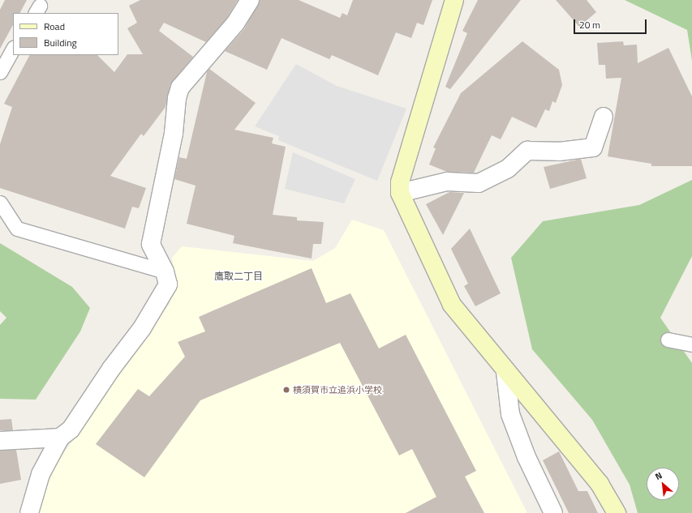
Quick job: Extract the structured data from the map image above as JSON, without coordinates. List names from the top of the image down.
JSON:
{
  "districts": ["鷹取二丁目"],
  "places": ["横須賀市立追浜小学校"],
  "legend": ["Road", "Building"],
  "scale_bar": "20 m",
  "north": "top left"
}
